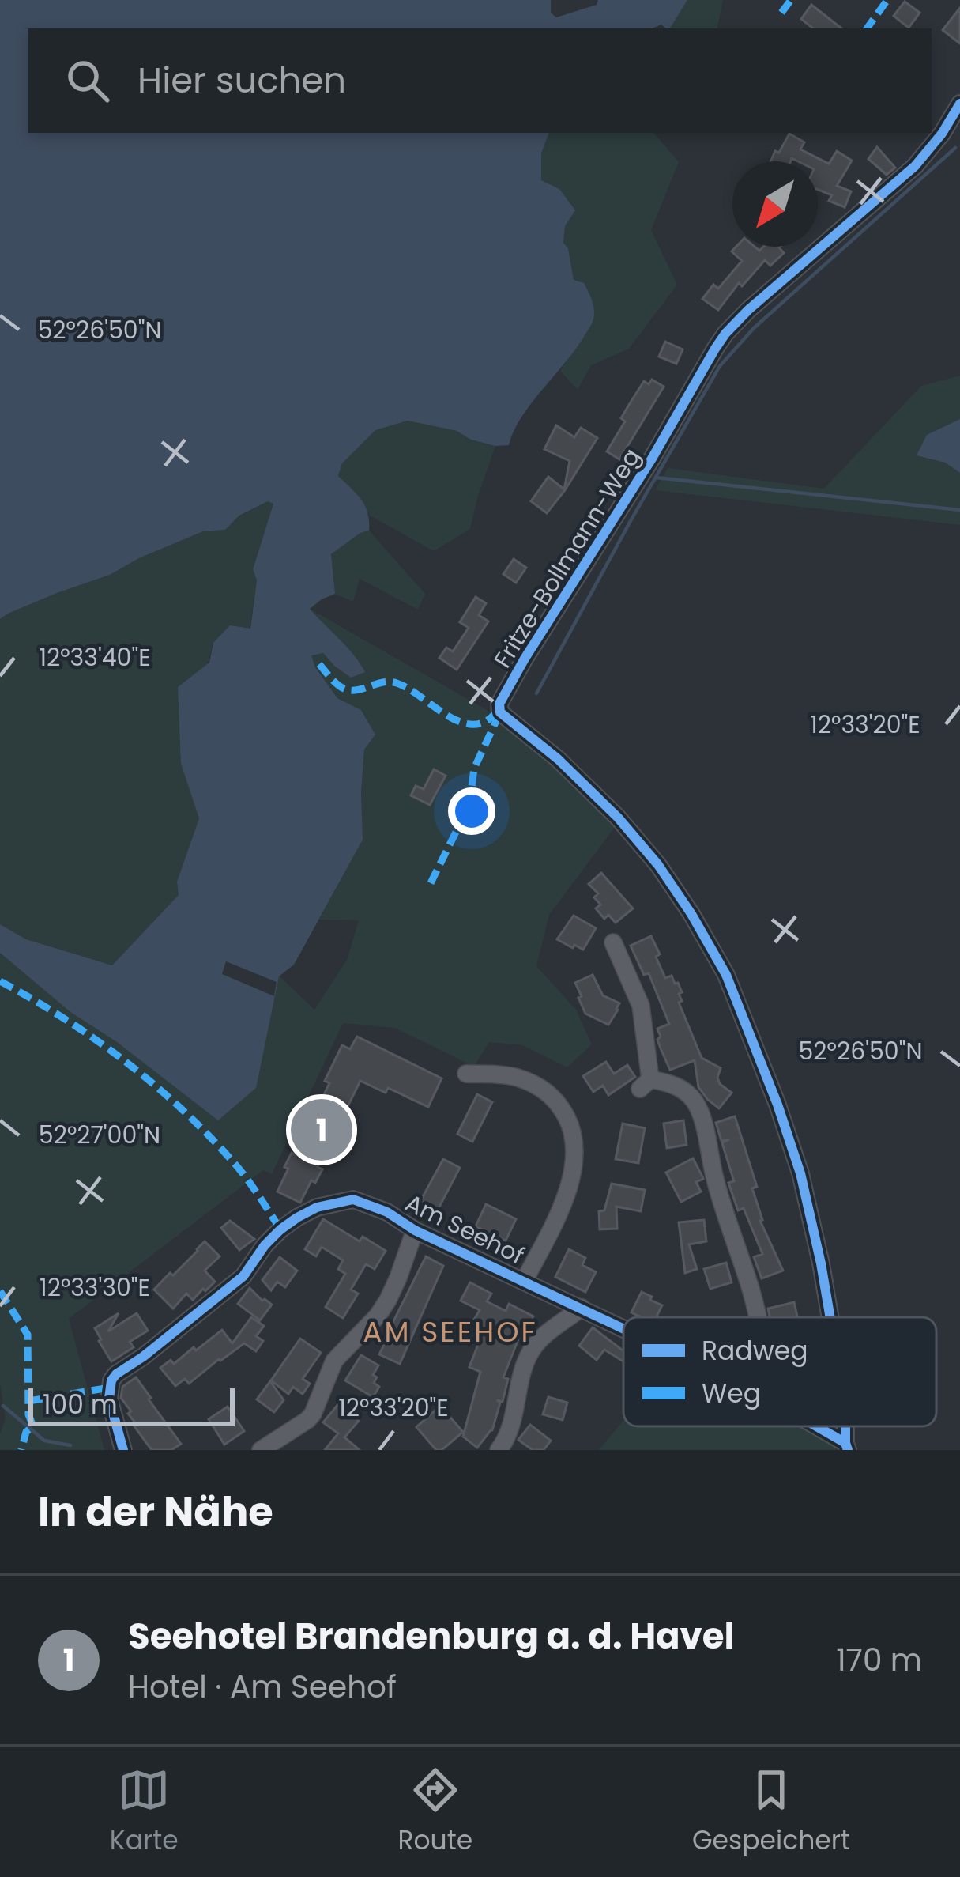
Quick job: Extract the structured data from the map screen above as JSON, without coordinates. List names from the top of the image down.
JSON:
{
  "streets": {
    "street": ["Fritze-Bollmann-Weg", "Am Seehof"]
  },
  "districts": ["AM SEEHOF"],
  "legend": ["Radweg", "Weg"],
  "scale_bar": "100 m",
  "north": "bottom left",
  "page": {
    "search": "Hier suchen",
    "pins": "1",
    "scale": "100 m",
    "heading": "In der Nähe",
    "list": [
      {
        "mark": "1",
        "name": "Seehotel Brandenburg a. d. Havel",
        "note": "Hotel · Am Seehof",
        "value": "170 m"
      }
    ],
    "nav": ["Karte", "Route", "Gespeichert"]
  },
  "coordinates": [
    "52°26'50\"N",
    "12°33'40\"E",
    "12°33'20\"E",
    "52°27'00\"N",
    "12°33'30\"E"
  ]
}
